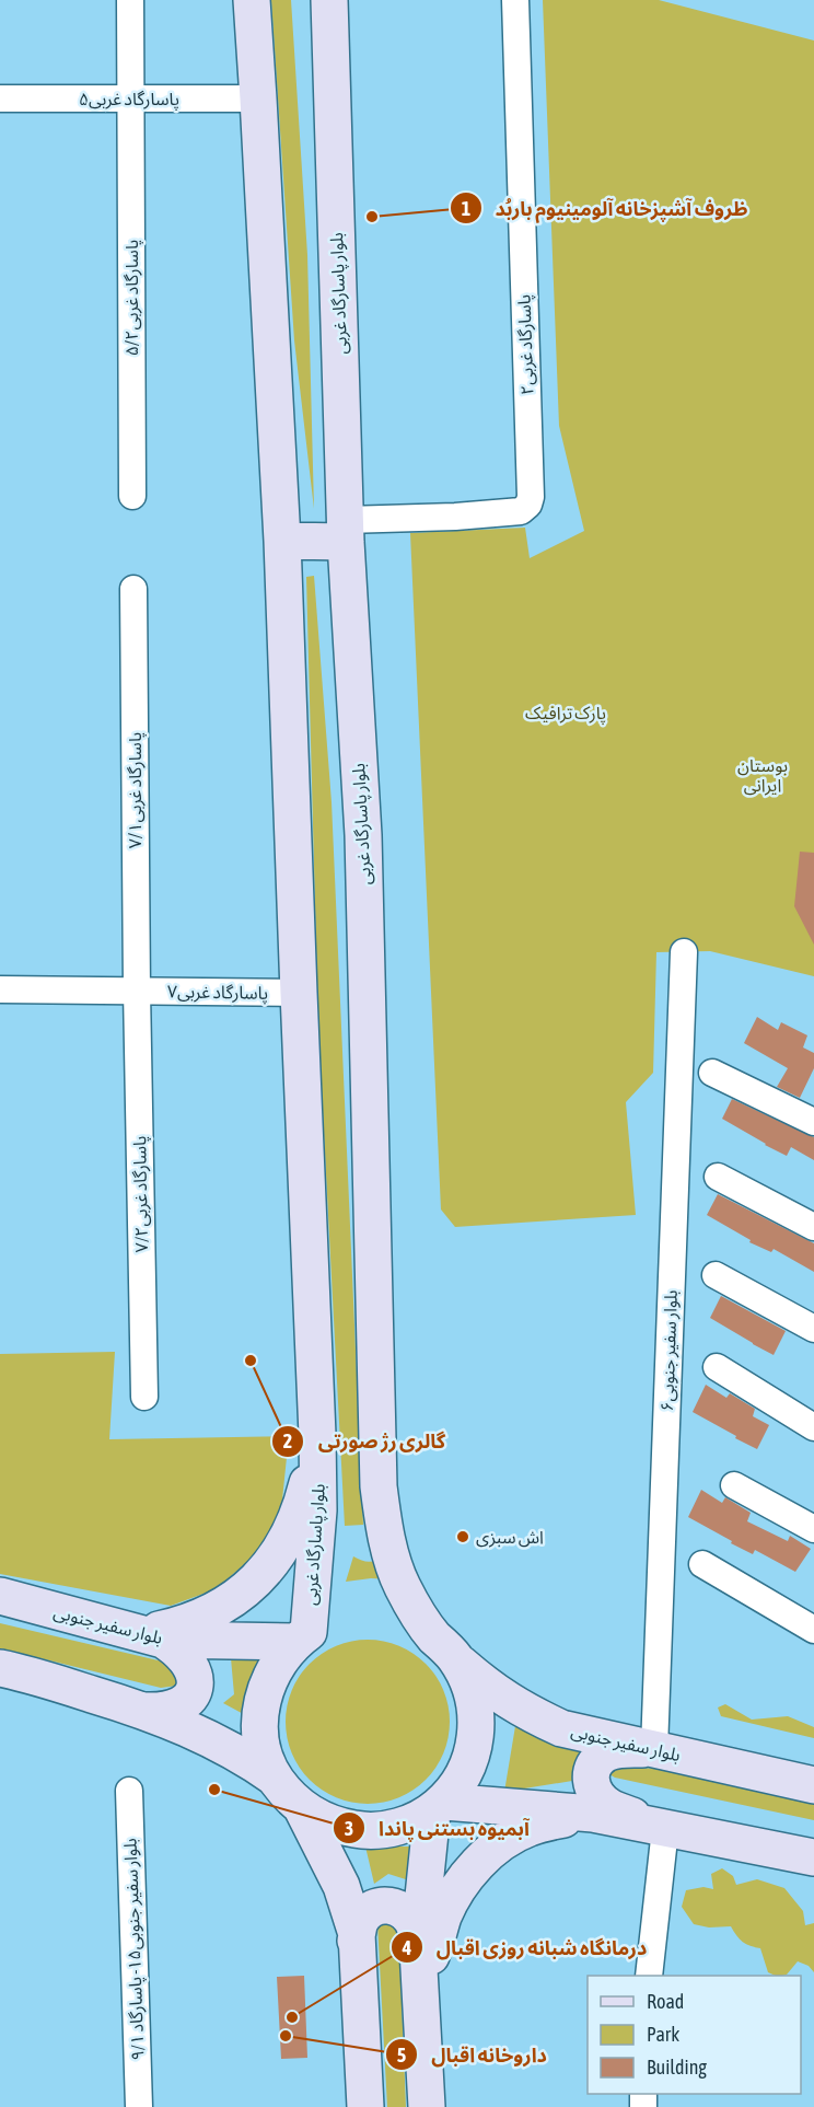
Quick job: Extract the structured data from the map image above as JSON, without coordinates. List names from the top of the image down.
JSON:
{
  "streets": {
    "main road": ["بلوار پاسارگاد غربی", "بلوار سفیر جنوبی"],
    "street": [
      "پاسارگاد غربی۵",
      "پاسارگاد غربی۵/۲",
      "پاسارگاد غربی۲",
      "پاسارگاد غربی۷/۱",
      "پاسارگاد غربی۷",
      "پاسارگاد غربی۷/۲",
      "بلوار سفیر جنوبی۶",
      "بلوار سفیر جنوبی۱۵- پاسارگاد ۹/۱"
    ]
  },
  "crossings": [
    ["پاسارگاد غربی۵", "بلوار پاسارگاد غربی"],
    ["پاسارگاد غربی۵", "پاسارگاد غربی۵/۲"],
    ["بلوار پاسارگاد غربی", "پاسارگاد غربی۲"],
    ["بلوار پاسارگاد غربی", "پاسارگاد غربی۷"],
    ["بلوار پاسارگاد غربی", "بلوار سفیر جنوبی"],
    ["پاسارگاد غربی۷/۱", "پاسارگاد غربی۷"],
    ["پاسارگاد غربی۷/۱", "پاسارگاد غربی۷/۲"],
    ["پاسارگاد غربی۷", "پاسارگاد غربی۷/۲"],
    ["بلوار سفیر جنوبی۶", "بلوار سفیر جنوبی"]
  ],
  "parks": ["پارک ترافیک", "بوستان ایرانی"],
  "places": [
    "ظروف آشپزخانه آلومینیوم باربُد",
    "گالری رژ صورتی",
    "اش سبزی",
    "آبمیوه بستنی پاندا",
    "درمانگاه شبانه روزی اقبال",
    "داروخانه اقبال"
  ],
  "legend": ["Road", "Park", "Building"]
}
